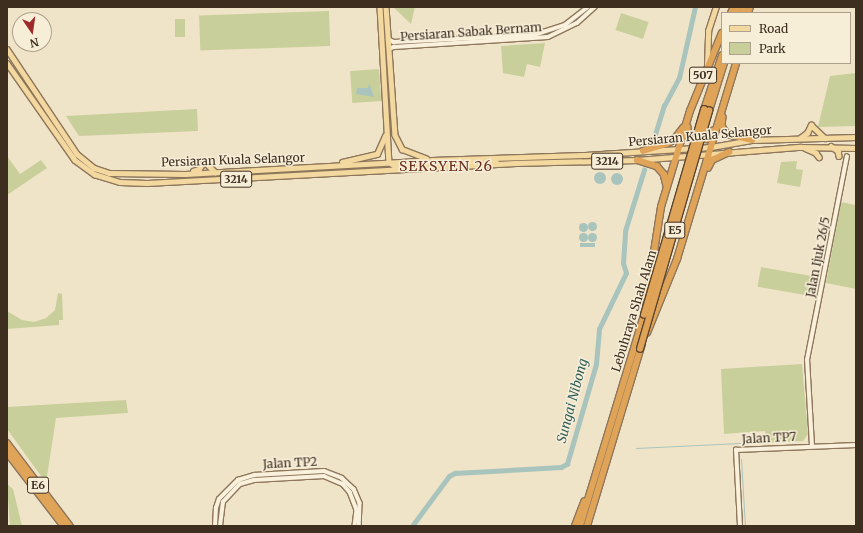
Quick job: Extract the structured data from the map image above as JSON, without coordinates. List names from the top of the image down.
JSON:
{
  "streets": {
    "highway": [
      "507",
      "E5",
      "Lebuhraya Shah Alam",
      "E6"
    ],
    "main road": ["Persiaran Kuala Selangor", "3214"],
    "street": [
      "Persiaran Sabak Bernam",
      "Jalan Ijuk 26/5",
      "Jalan TP7",
      "Jalan TP2"
    ]
  },
  "crossings": [
    ["507", "Persiaran Kuala Selangor"],
    ["507", "Lebuhraya Shah Alam"],
    ["Jalan Ijuk 26/5", "Jalan TP7"]
  ],
  "districts": ["SEKSYEN 26"],
  "water": ["Sungai Nibong"],
  "legend": ["Road", "Park"],
  "north": "bottom"
}
